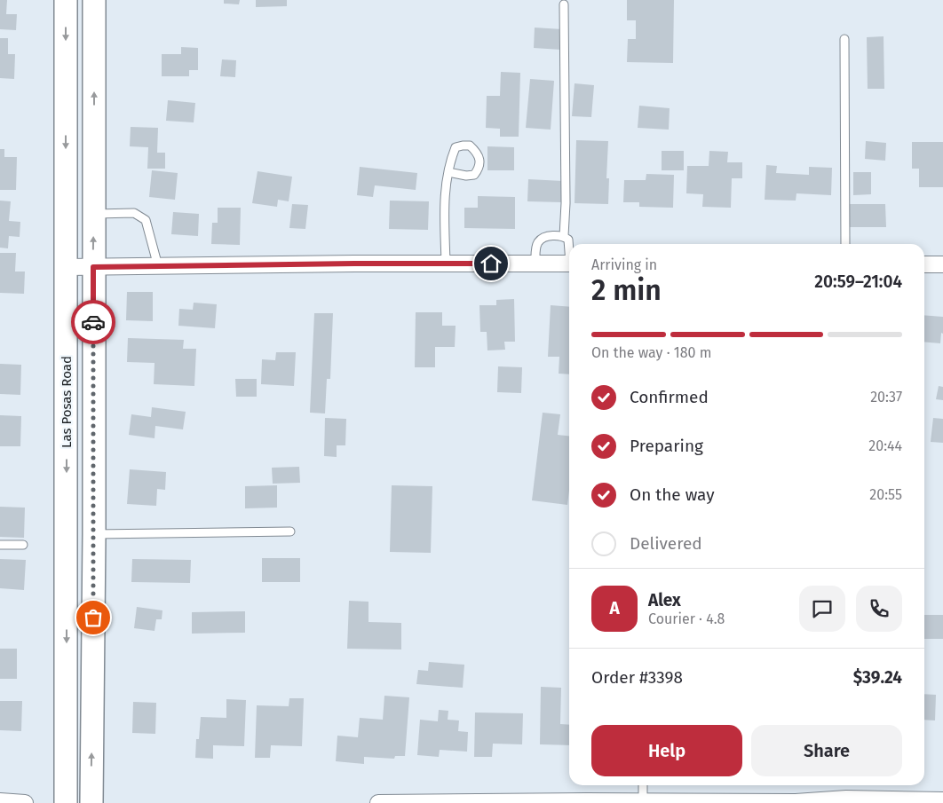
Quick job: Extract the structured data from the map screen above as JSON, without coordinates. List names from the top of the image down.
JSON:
{
  "streets": {
    "main road": ["Las Posas Road"]
  },
  "page": {
    "heading": ["2 min", "Arriving in", "20:59–21:04"],
    "panel": [
      "Alex",
      "Courier · 4.8",
      "Order #3398",
      "$39.24"
    ],
    "bar": "On the way · 180 m",
    "list": [
      ["Confirmed", "20:37"],
      ["Preparing", "20:44"],
      ["On the way", "20:55"],
      "Delivered"
    ],
    "round": "A",
    "buttons": ["Help", "Share"]
  }
}
